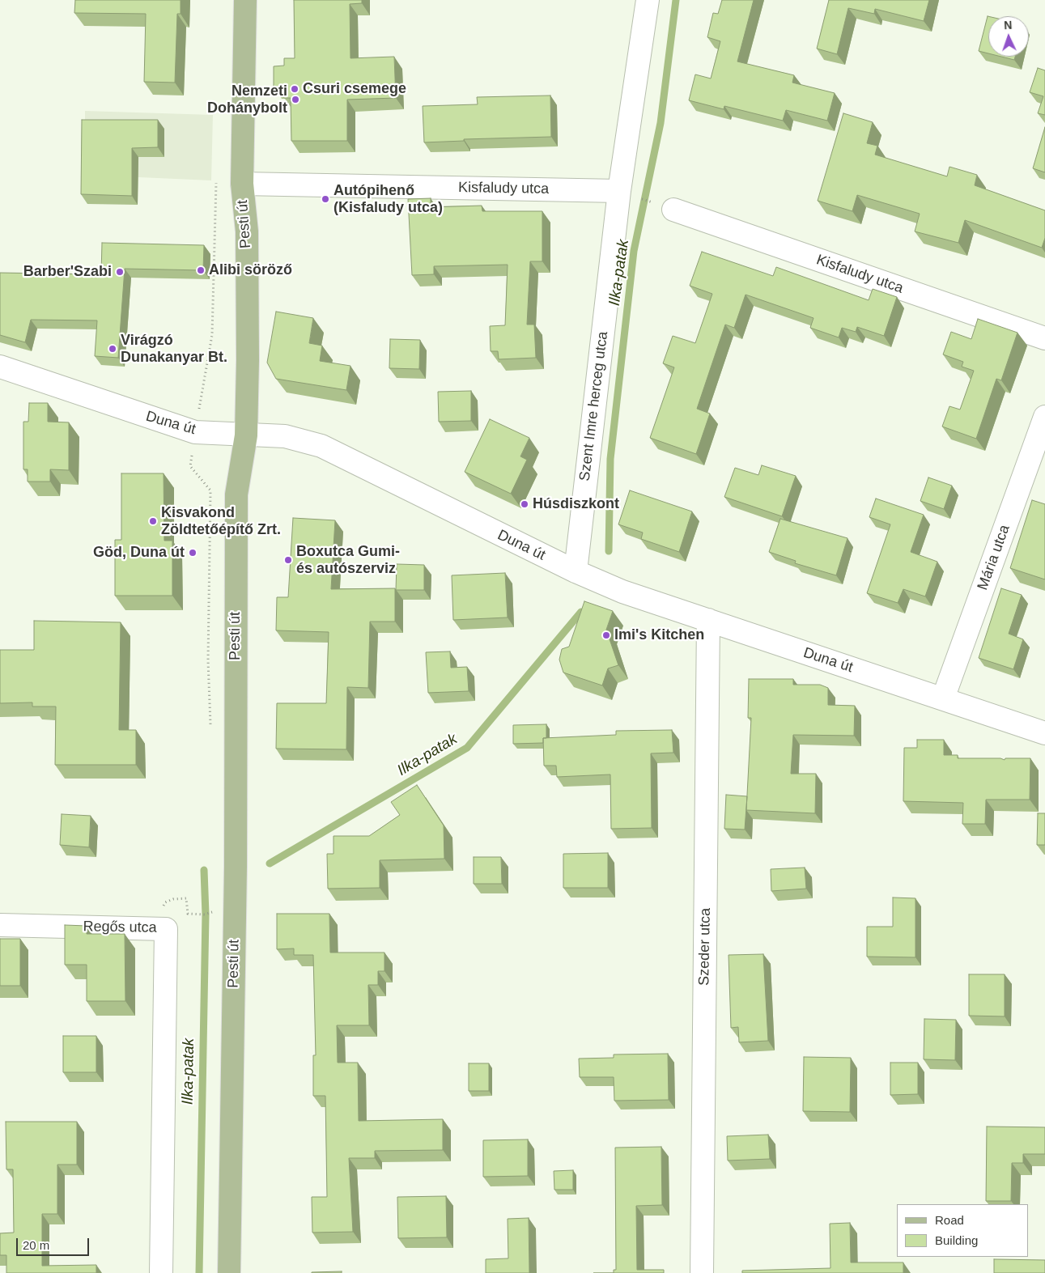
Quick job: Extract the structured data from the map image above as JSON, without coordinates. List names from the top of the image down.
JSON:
{
  "streets": {
    "main road": ["Pesti út"],
    "street": [
      "Kisfaludy utca",
      "Szent Imre herceg utca",
      "Duna út",
      "Mária utca",
      "Regős utca",
      "Szeder utca"
    ]
  },
  "crossings": [
    ["Kisfaludy utca", "Pesti út"],
    ["Kisfaludy utca", "Szent Imre herceg utca"],
    ["Pesti út", "Duna út"],
    ["Szent Imre herceg utca", "Duna út"],
    ["Duna út", "Mária utca"],
    ["Duna út", "Szeder utca"]
  ],
  "water": ["Ilka-patak"],
  "places": [
    "Csuri csemege",
    "Nemzeti Dohánybolt",
    "Autópihenő (Kisfaludy utca)",
    "Alibi söröző",
    "Barber'Szabi",
    "Virágzó Dunakanyar Bt.",
    "Húsdiszkont",
    "Kisvakond Zöldtetőépítő Zrt.",
    "Göd, Duna út",
    "Boxutca Gumi- és autószerviz",
    "Imi's Kitchen"
  ],
  "legend": ["Road", "Building"],
  "scale_bar": "20 m",
  "north": "top"
}
